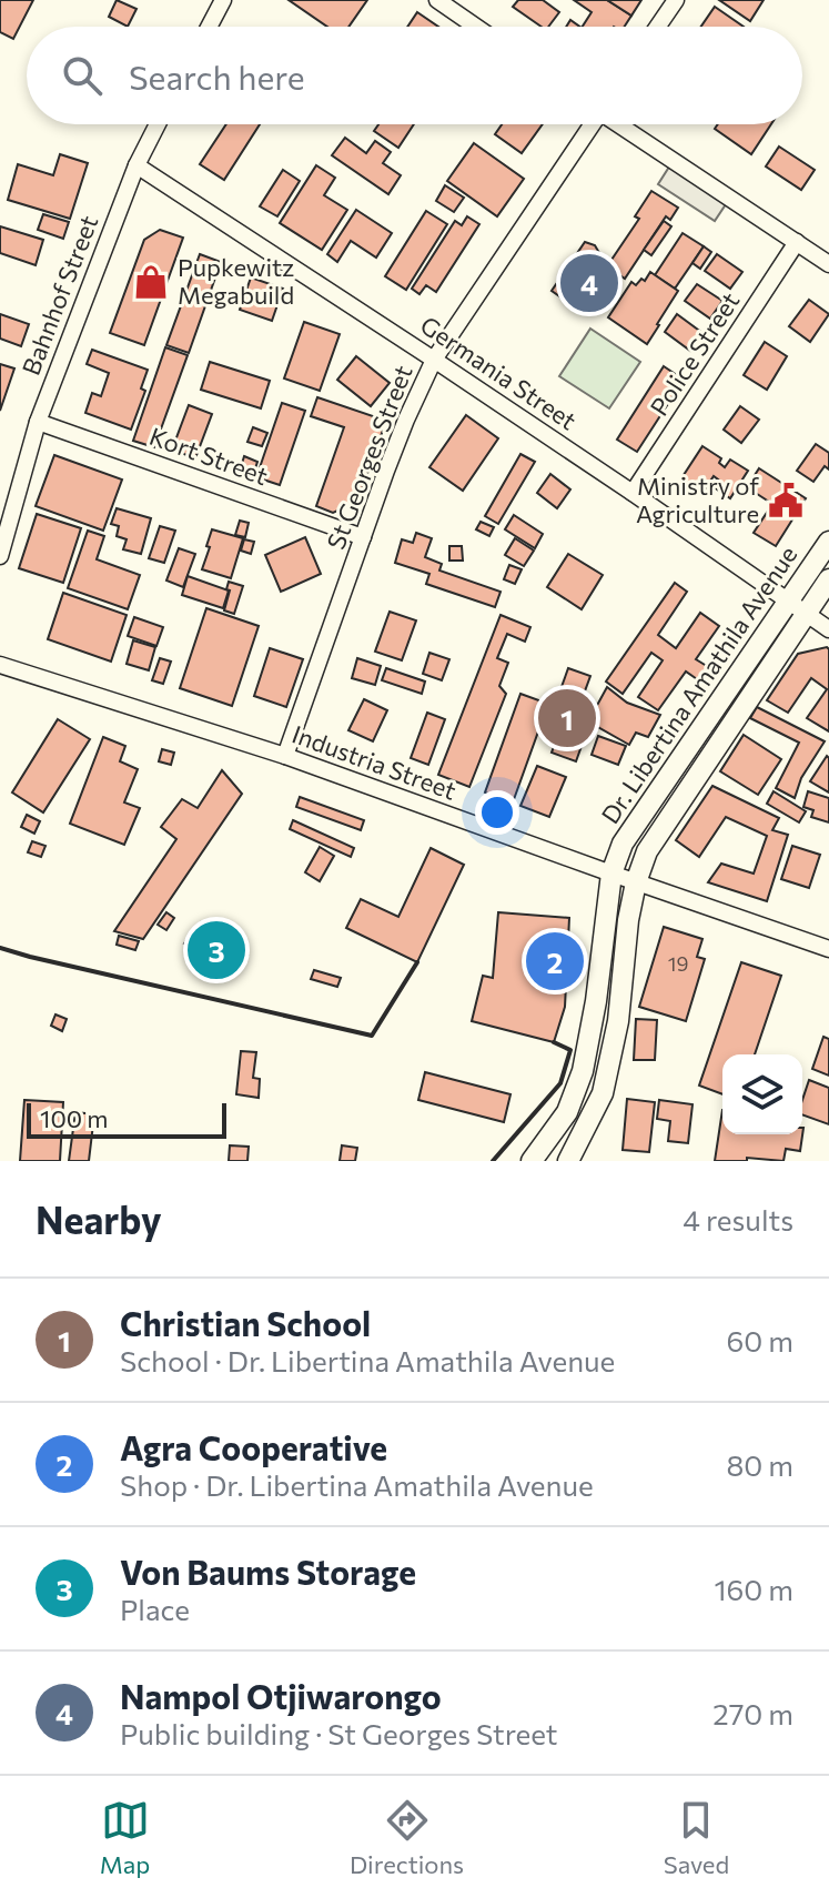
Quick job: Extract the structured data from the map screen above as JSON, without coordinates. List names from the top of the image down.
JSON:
{
  "streets": {
    "main road": ["Dr. Libertina Amathila Avenue"],
    "street": [
      "Bahnhof Street",
      "Police Street",
      "Germania Street",
      "Kort Street",
      "St Georges Street",
      "Industria Street"
    ]
  },
  "crossings": [
    ["Bahnhof Street", "Germania Street"],
    ["Bahnhof Street", "Kort Street"],
    ["Police Street", "Germania Street"],
    ["Germania Street", "St Georges Street"],
    ["Germania Street", "Dr. Libertina Amathila Avenue"],
    ["Kort Street", "St Georges Street"],
    ["St Georges Street", "Industria Street"],
    ["Dr. Libertina Amathila Avenue", "Industria Street"]
  ],
  "places": {
    "shop": ["Pupkewitz Megabuild"],
    "public building": ["Ministry of Agriculture"]
  },
  "house_numbers": ["19"],
  "scale_bar": "100 m",
  "page": {
    "search": "Search here",
    "pins": [
      "4",
      "1",
      "3",
      "2"
    ],
    "scale": "100 m",
    "heading": ["Nearby", "4 results"],
    "list": [
      {
        "mark": "1",
        "name": "Christian School",
        "note": "School · Dr. Libertina Amathila Avenue",
        "value": "60 m"
      },
      {
        "mark": "2",
        "name": "Agra Cooperative",
        "note": "Shop · Dr. Libertina Amathila Avenue",
        "value": "80 m"
      },
      {
        "mark": "3",
        "name": "Von Baums Storage",
        "note": "Place",
        "value": "160 m"
      },
      {
        "mark": "4",
        "name": "Nampol Otjiwarongo",
        "note": "Public building · St Georges Street",
        "value": "270 m"
      }
    ],
    "nav": ["Map", "Directions", "Saved"]
  }
}
